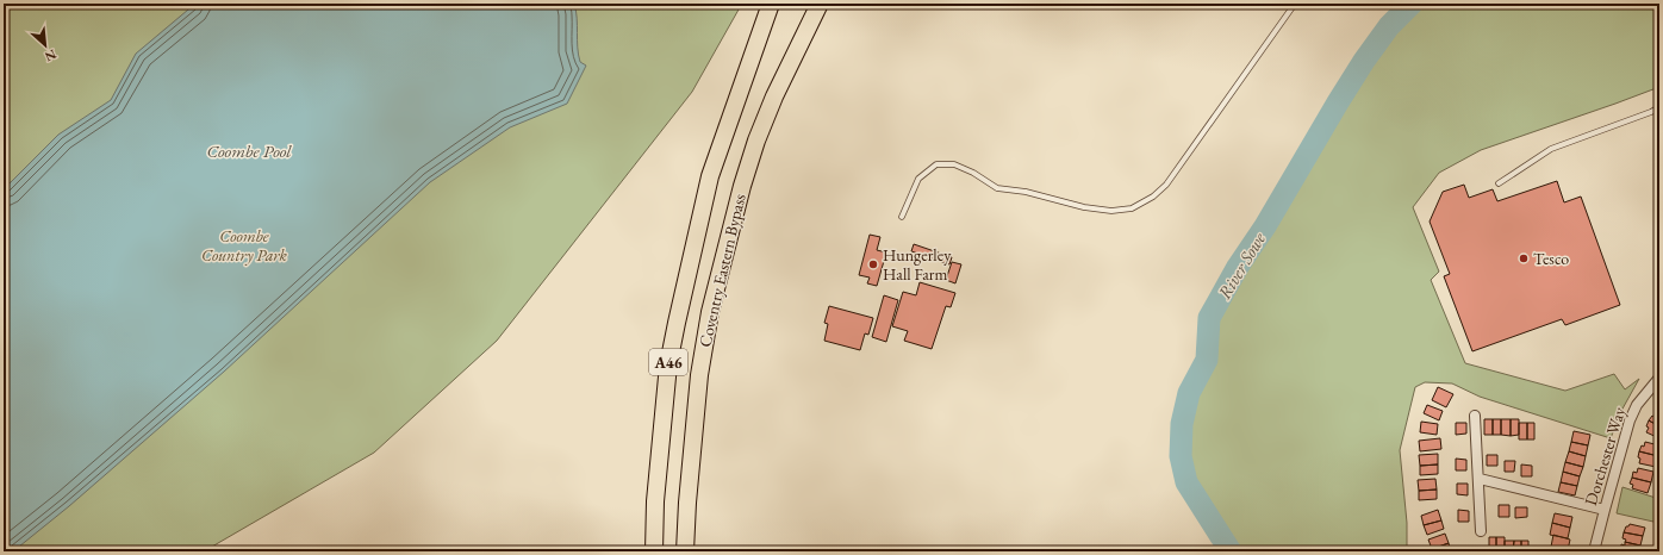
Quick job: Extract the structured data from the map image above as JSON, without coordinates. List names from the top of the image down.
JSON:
{
  "streets": {
    "highway": ["Coventry Eastern Bypass", "A46"],
    "street": ["Dorchester Way"]
  },
  "water": ["Coombe Pool", "River Sowe"],
  "parks": ["Coombe Country Park"],
  "places": ["Tesco", "Hungerley Hall Farm"],
  "north": "bottom right"
}
